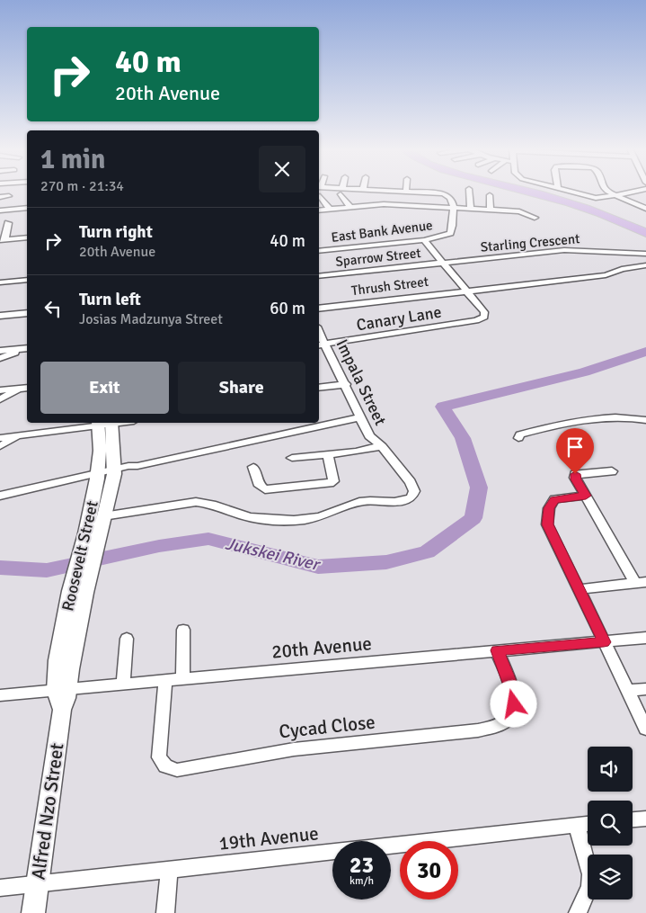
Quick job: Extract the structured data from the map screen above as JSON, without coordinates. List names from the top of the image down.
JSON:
{
  "streets": {
    "street": [
      "East Bank Avenue",
      "Starling Crescent",
      "Sparrow Street",
      "Thrush Street",
      "Canary Lane",
      "Impala Street",
      "Roosevelt Street",
      "20th Avenue",
      "Cycad Close",
      "Alfred Nzo Street",
      "19th Avenue"
    ]
  },
  "crossings": [
    ["Starling Crescent", "Sparrow Street"],
    ["Thrush Street", "Canary Lane"],
    ["Canary Lane", "Impala Street"],
    ["Impala Street", "Roosevelt Street"],
    ["Roosevelt Street", "20th Avenue"],
    ["Roosevelt Street", "Alfred Nzo Street"],
    ["20th Avenue", "Cycad Close"],
    ["20th Avenue", "Alfred Nzo Street"],
    ["Alfred Nzo Street", "19th Avenue"]
  ],
  "water": ["Jukskei River"],
  "page": {
    "turn": ["40 m", "20th Avenue"],
    "heading": ["1 min", "270 m · 21:34"],
    "list": [
      {
        "name": "Turn right",
        "note": "20th Avenue",
        "value": "40 m"
      },
      {
        "name": "Turn left",
        "note": "Josias Madzunya Street",
        "value": "60 m"
      }
    ],
    "buttons": ["Exit", "Share"],
    "speed": "23 km/h",
    "limit": "30"
  }
}
